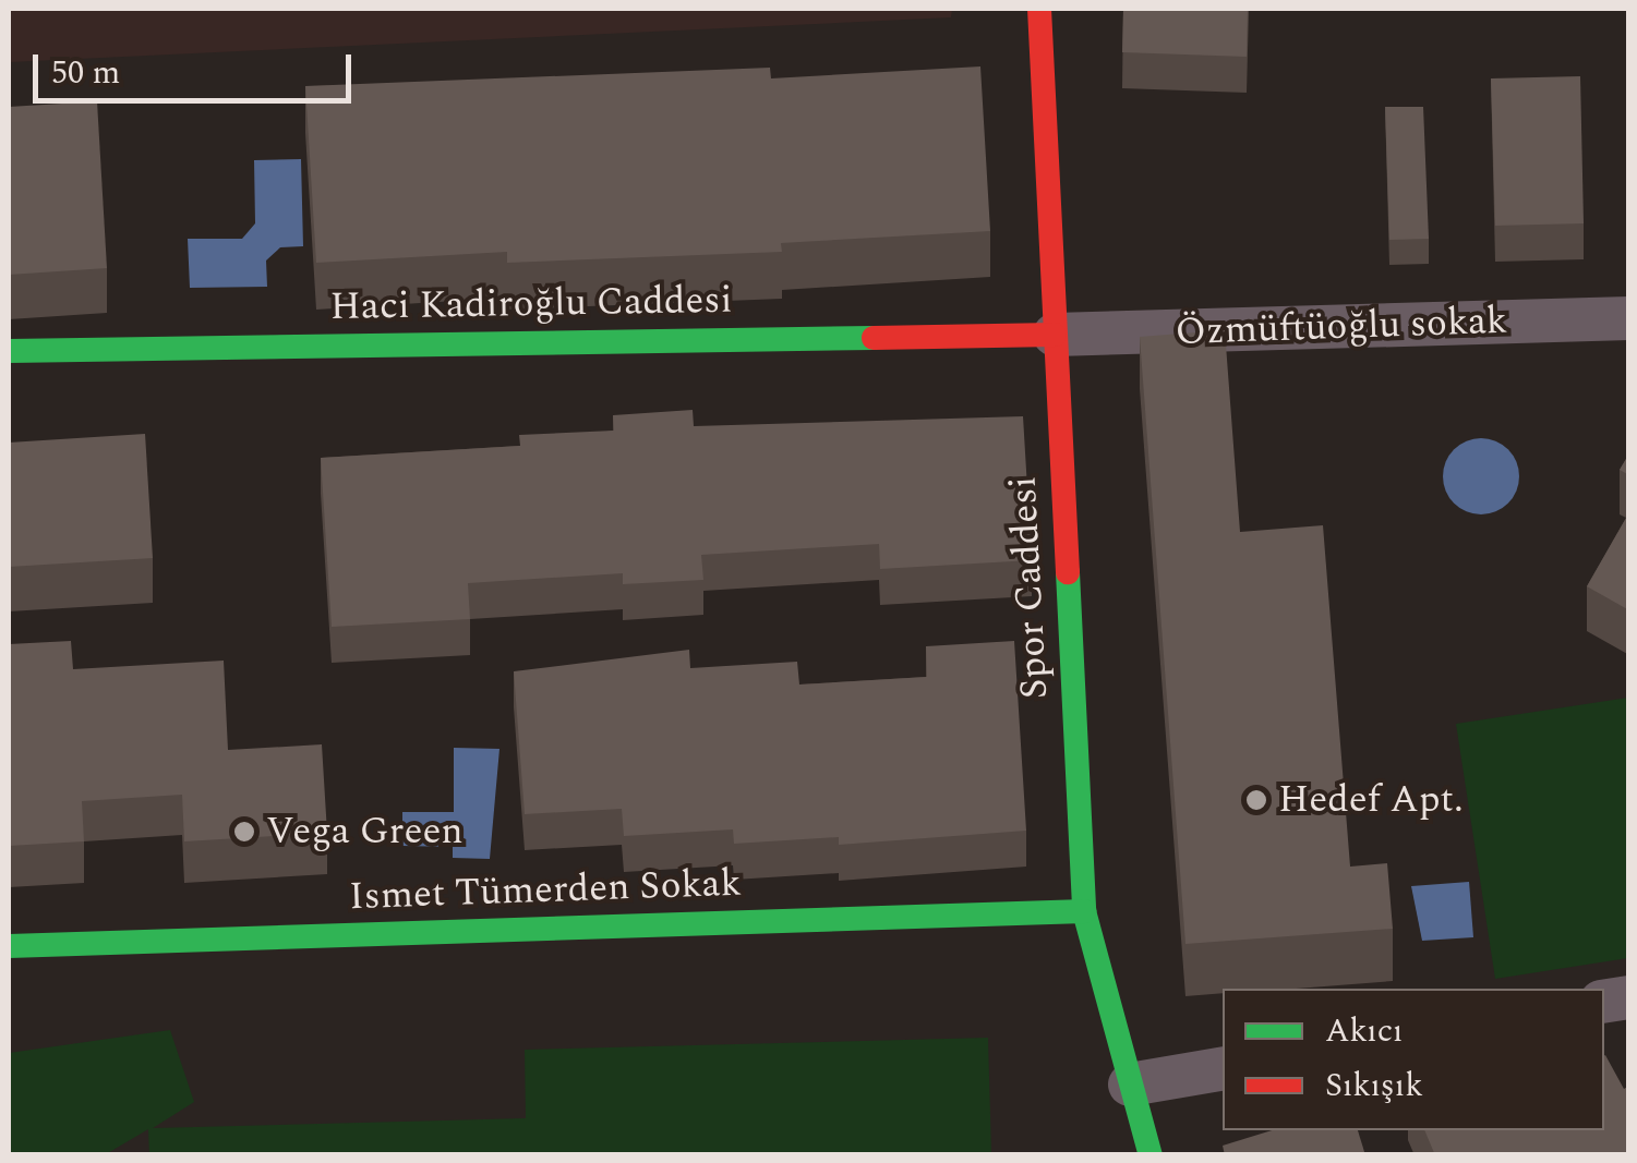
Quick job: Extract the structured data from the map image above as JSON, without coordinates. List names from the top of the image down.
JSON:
{
  "streets": {
    "street": [
      "Haci Kadiroğlu Caddesi",
      "Özmüftüoğlu sokak",
      "Spor Caddesi",
      "Ismet Tümerden Sokak"
    ]
  },
  "crossings": [
    ["Haci Kadiroğlu Caddesi", "Özmüftüoğlu sokak"],
    ["Haci Kadiroğlu Caddesi", "Spor Caddesi"],
    ["Özmüftüoğlu sokak", "Spor Caddesi"],
    ["Spor Caddesi", "Ismet Tümerden Sokak"]
  ],
  "places": ["Hedef Apt.", "Vega Green"],
  "legend": ["Akıcı", "Sıkışık"],
  "scale_bar": "50 m"
}
